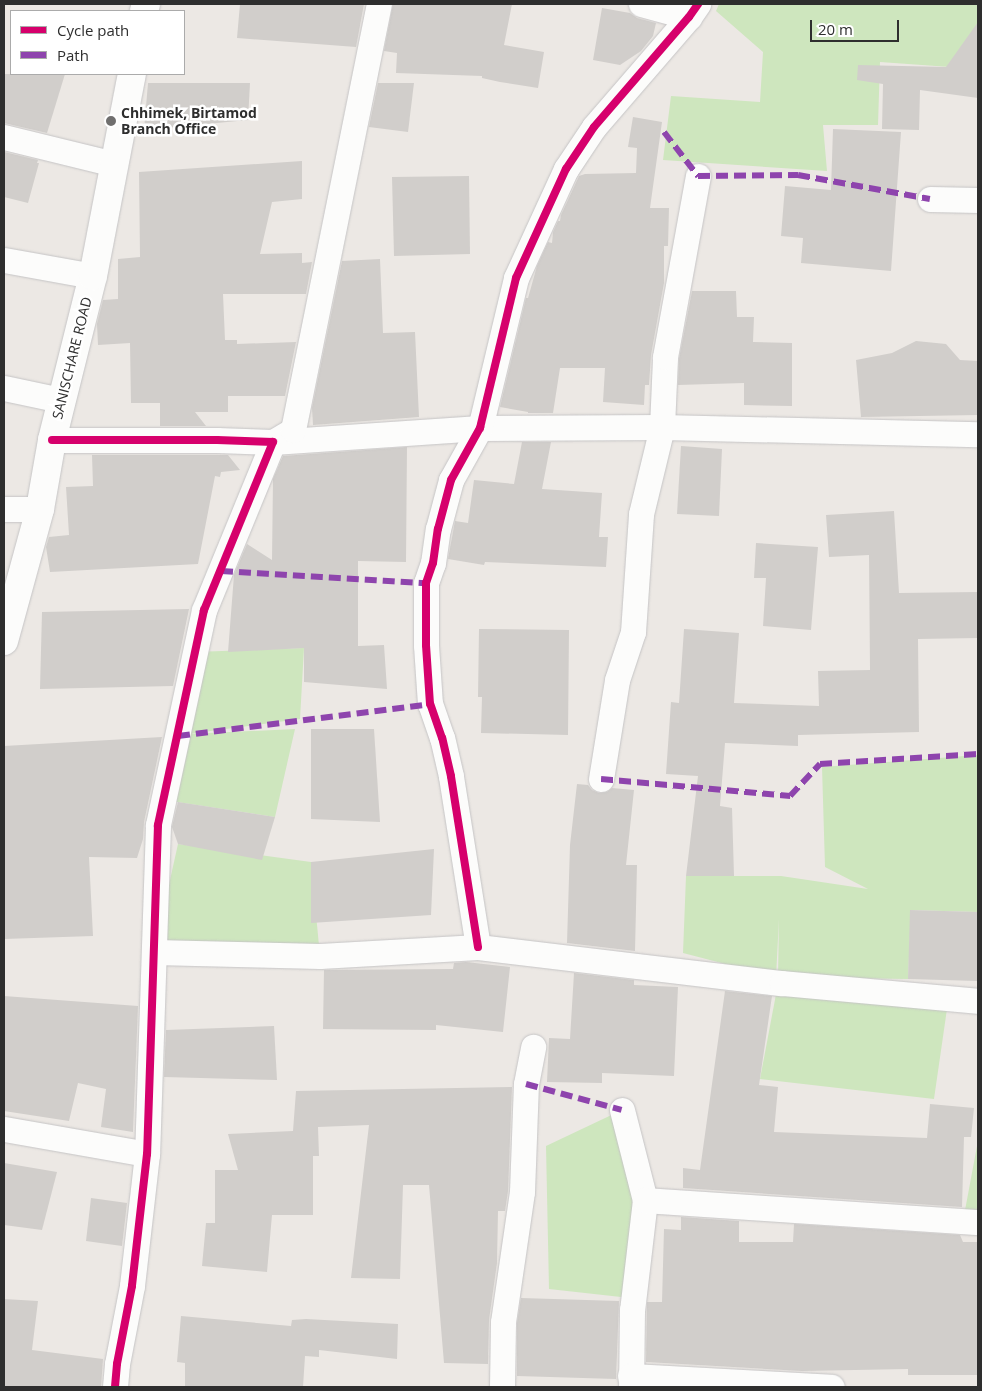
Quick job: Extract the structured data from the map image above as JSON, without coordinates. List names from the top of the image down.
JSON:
{
  "streets": {
    "street": ["SANISCHARE ROAD"]
  },
  "places": ["Chhimek, Birtamod Branch Office"],
  "legend": ["Cycle path", "Path"],
  "scale_bar": "20 m"
}
